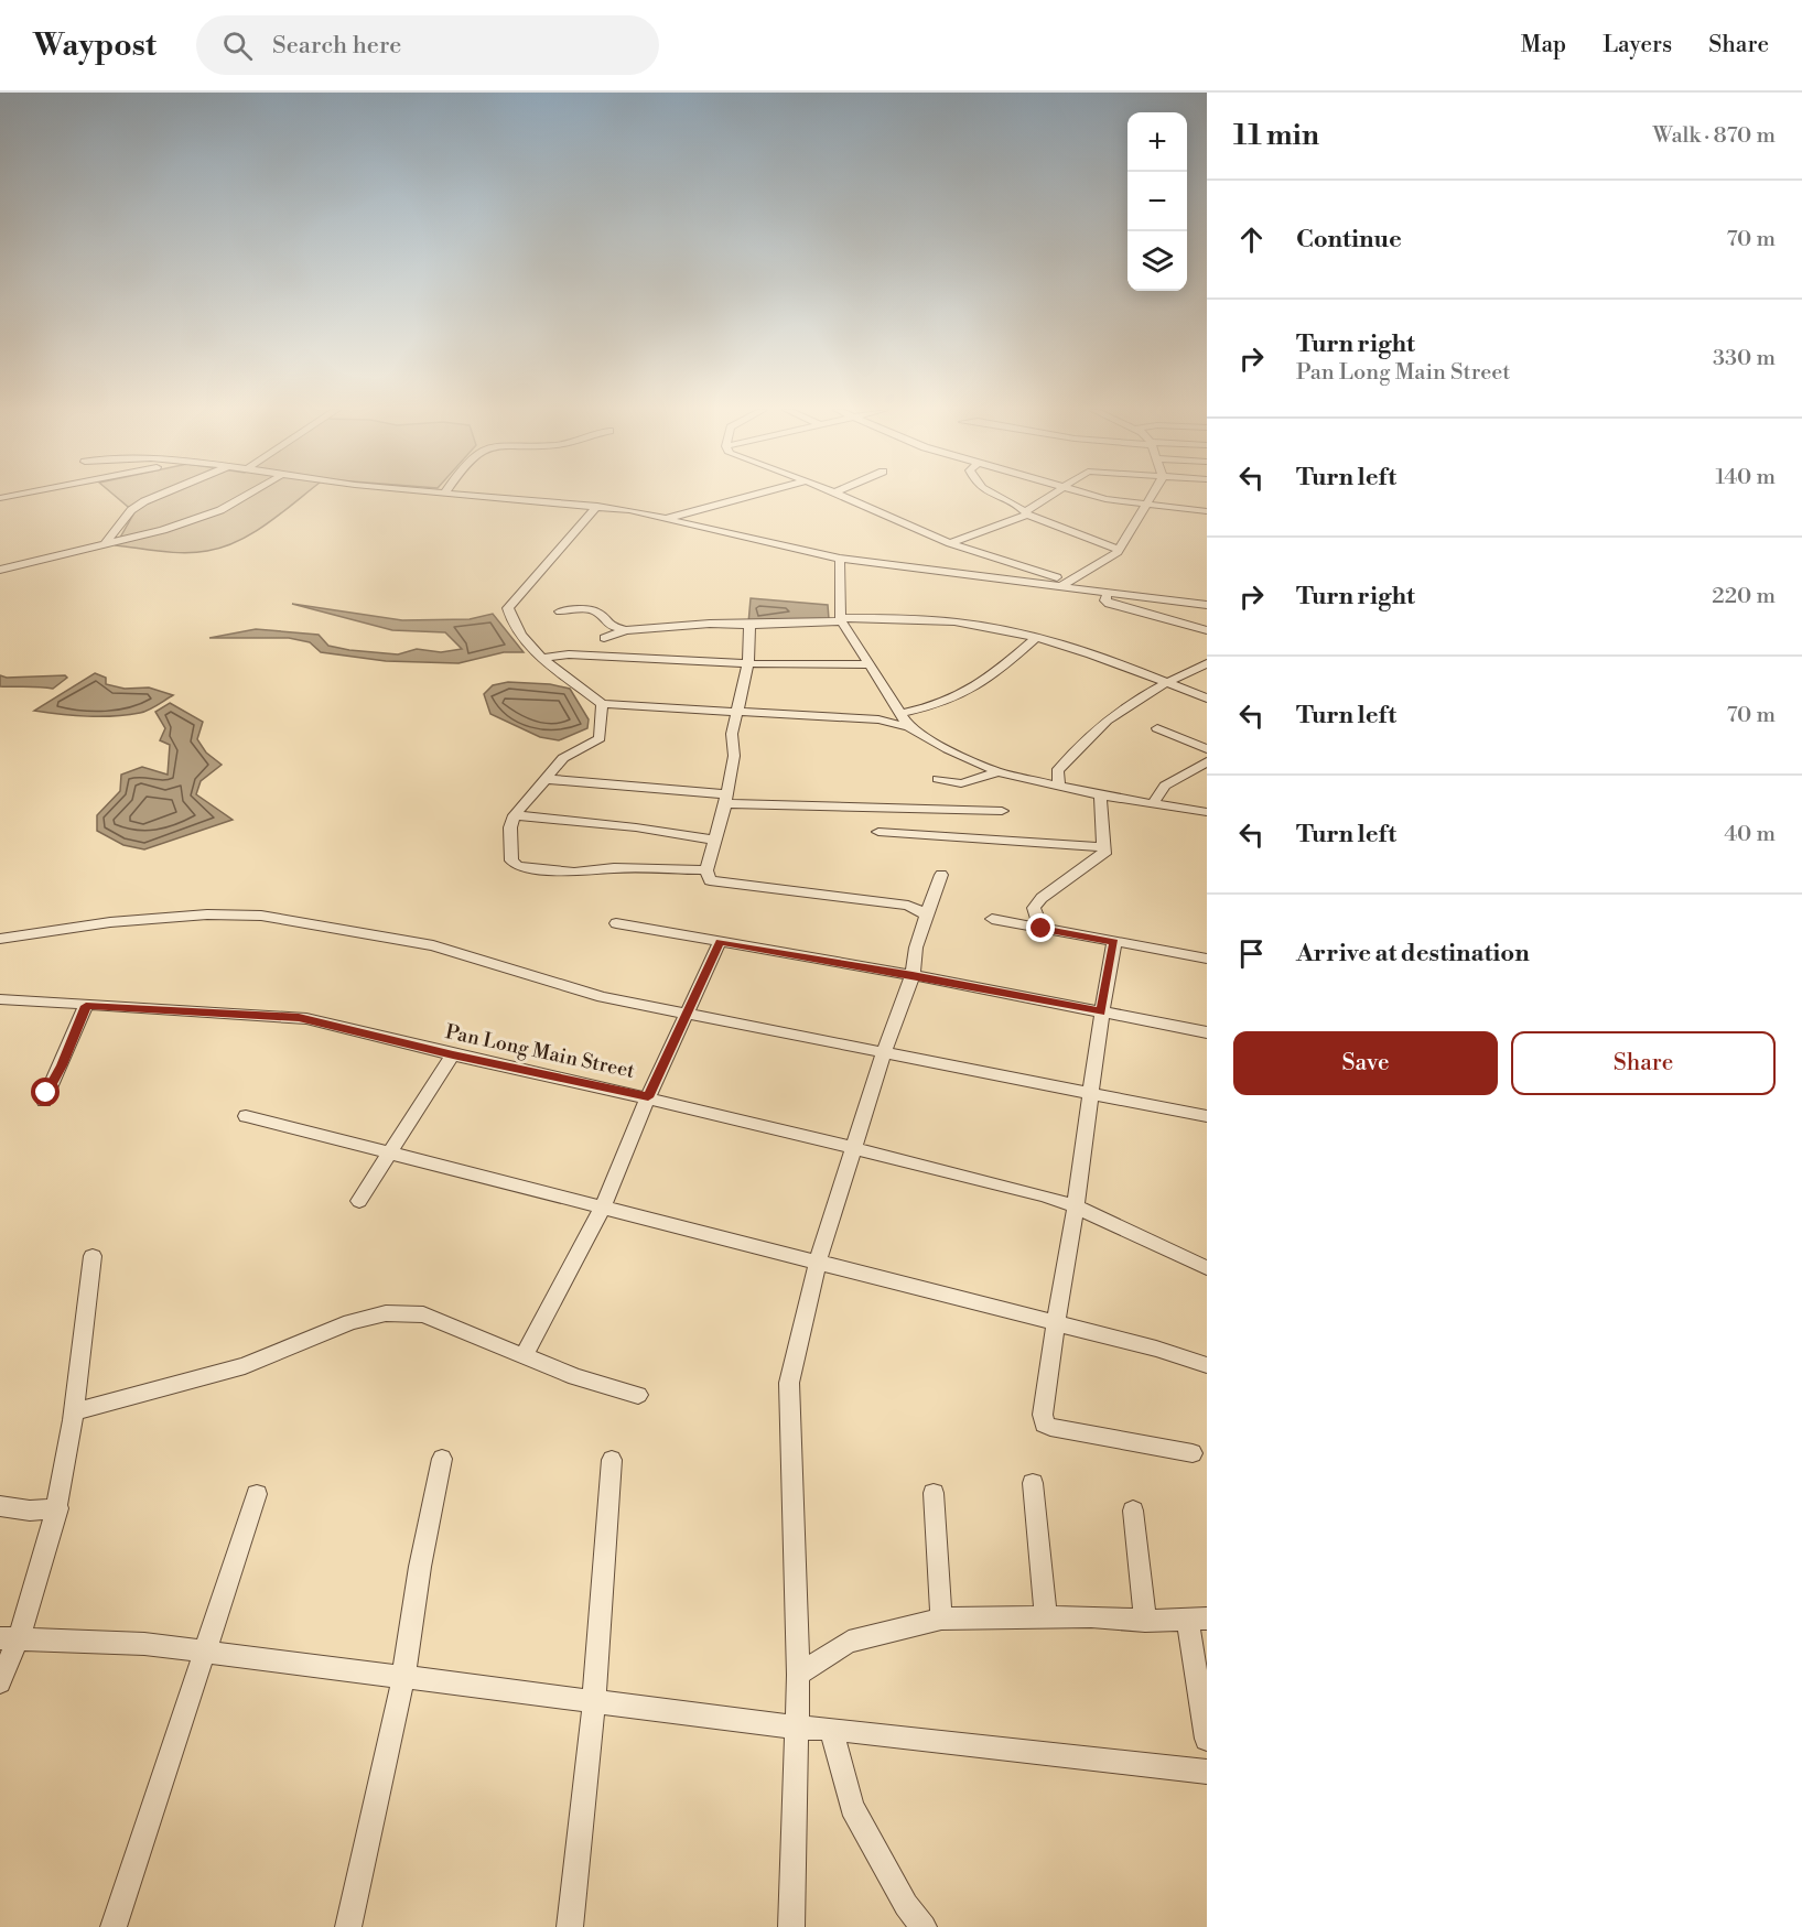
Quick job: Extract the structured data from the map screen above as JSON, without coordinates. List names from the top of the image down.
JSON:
{
  "streets": {
    "street": ["Pan Long Main Street"]
  },
  "page": {
    "header": "Waypost",
    "search": "Search here",
    "nav": ["Map", "Layers", "Share"],
    "heading": ["11 min", "Walk · 870 m"],
    "map_buttons": ["+", "−"],
    "list": [
      ["Continue", "70 m"],
      ["Turn right", "Pan Long Main Street", "330 m"],
      ["Turn left", "140 m"],
      ["Turn right", "220 m"],
      ["Turn left", "70 m"],
      ["Turn left", "40 m"],
      "Arrive at destination"
    ],
    "buttons": ["Save", "Share"]
  }
}
